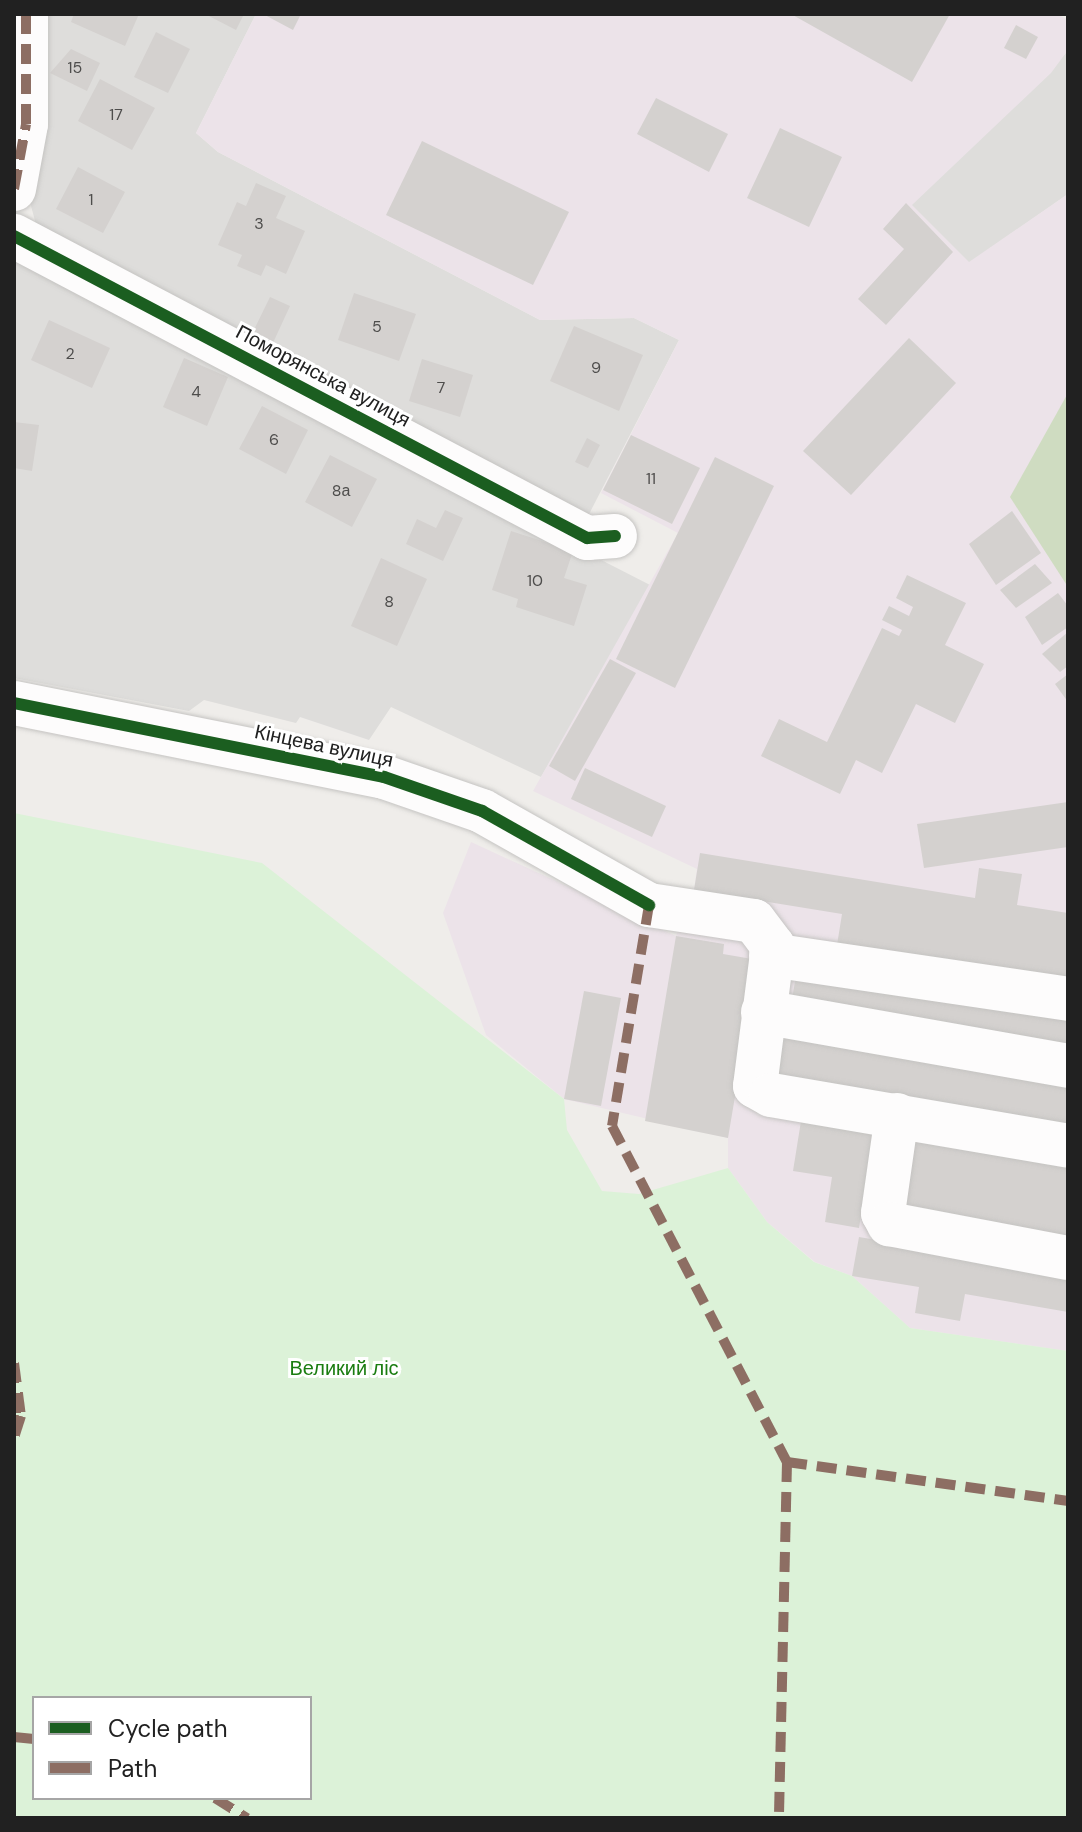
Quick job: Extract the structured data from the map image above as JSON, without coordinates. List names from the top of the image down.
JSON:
{
  "streets": {
    "street": ["Поморянська вулиця", "Кінцева вулиця"]
  },
  "parks": ["Великий ліс"],
  "house_numbers": [
    "15",
    "17",
    "1",
    "3",
    "5",
    "2",
    "9",
    "7",
    "4",
    "6",
    "11",
    "8а",
    "10",
    "8"
  ],
  "legend": ["Cycle path", "Path"]
}
